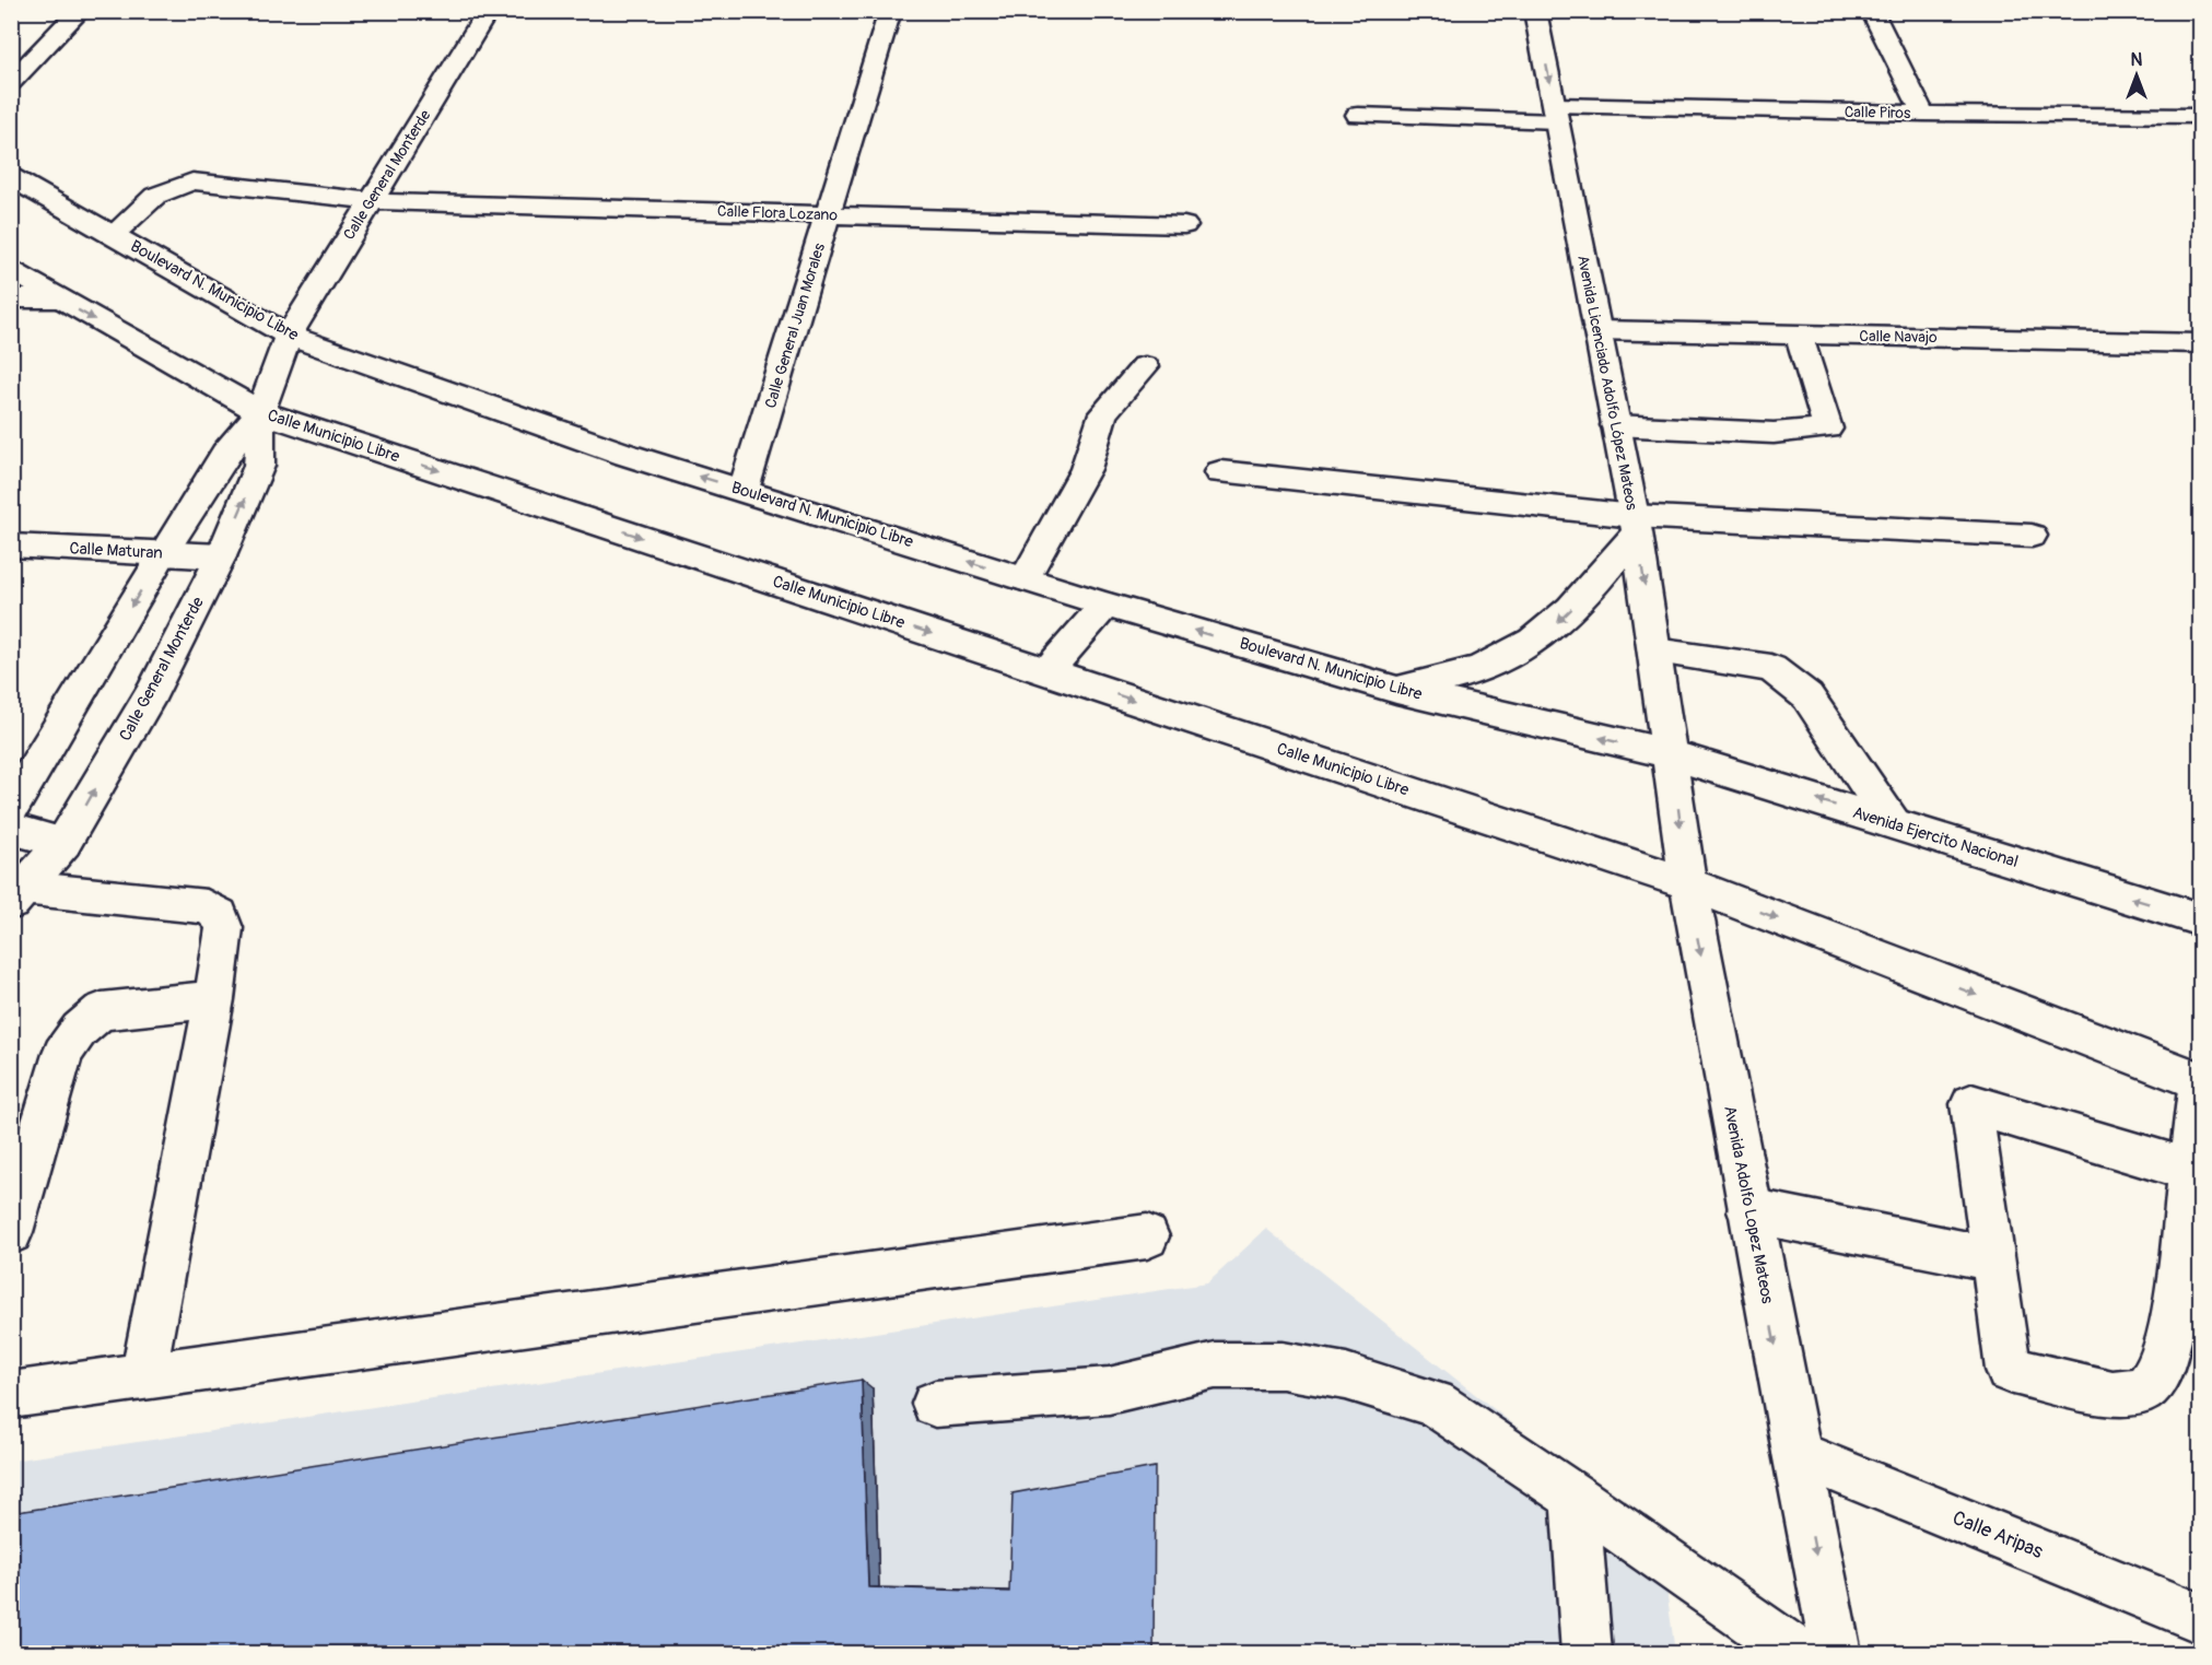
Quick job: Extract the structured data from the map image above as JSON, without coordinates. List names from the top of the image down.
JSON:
{
  "streets": {
    "main road": [
      "Calle Piros",
      "Calle General Monterde",
      "Calle Flora Lozano",
      "Boulevard N. Municipio Libre",
      "Calle General Juan Morales",
      "Calle Navajo",
      "Avenida Licenciado Adolfo López Mateos",
      "Calle Municipio Libre",
      "Calle Maturan",
      "Avenida Ejercito Nacional",
      "Avenida Adolfo Lopez Mateos",
      "Calle Aripas"
    ]
  },
  "crossings": [
    ["Calle Piros", "Avenida Licenciado Adolfo López Mateos"],
    ["Calle General Monterde", "Calle Flora Lozano"],
    ["Calle General Monterde", "Boulevard N. Municipio Libre"],
    ["Calle General Monterde", "Calle Municipio Libre"],
    ["Calle General Monterde", "Calle Maturan"],
    ["Calle Flora Lozano", "Boulevard N. Municipio Libre"],
    ["Calle Flora Lozano", "Calle General Juan Morales"],
    ["Boulevard N. Municipio Libre", "Calle General Juan Morales"],
    ["Boulevard N. Municipio Libre", "Avenida Licenciado Adolfo López Mateos"],
    ["Boulevard N. Municipio Libre", "Avenida Ejercito Nacional"],
    ["Boulevard N. Municipio Libre", "Avenida Adolfo Lopez Mateos"],
    ["Calle Navajo", "Avenida Licenciado Adolfo López Mateos"],
    ["Avenida Licenciado Adolfo López Mateos", "Avenida Ejercito Nacional"],
    ["Avenida Licenciado Adolfo López Mateos", "Avenida Adolfo Lopez Mateos"],
    ["Calle Municipio Libre", "Avenida Adolfo Lopez Mateos"],
    ["Avenida Ejercito Nacional", "Avenida Adolfo Lopez Mateos"],
    ["Avenida Adolfo Lopez Mateos", "Calle Aripas"]
  ],
  "one_way": ["Calle Municipio Libre", "Avenida Adolfo Lopez Mateos"],
  "north": "top"
}
